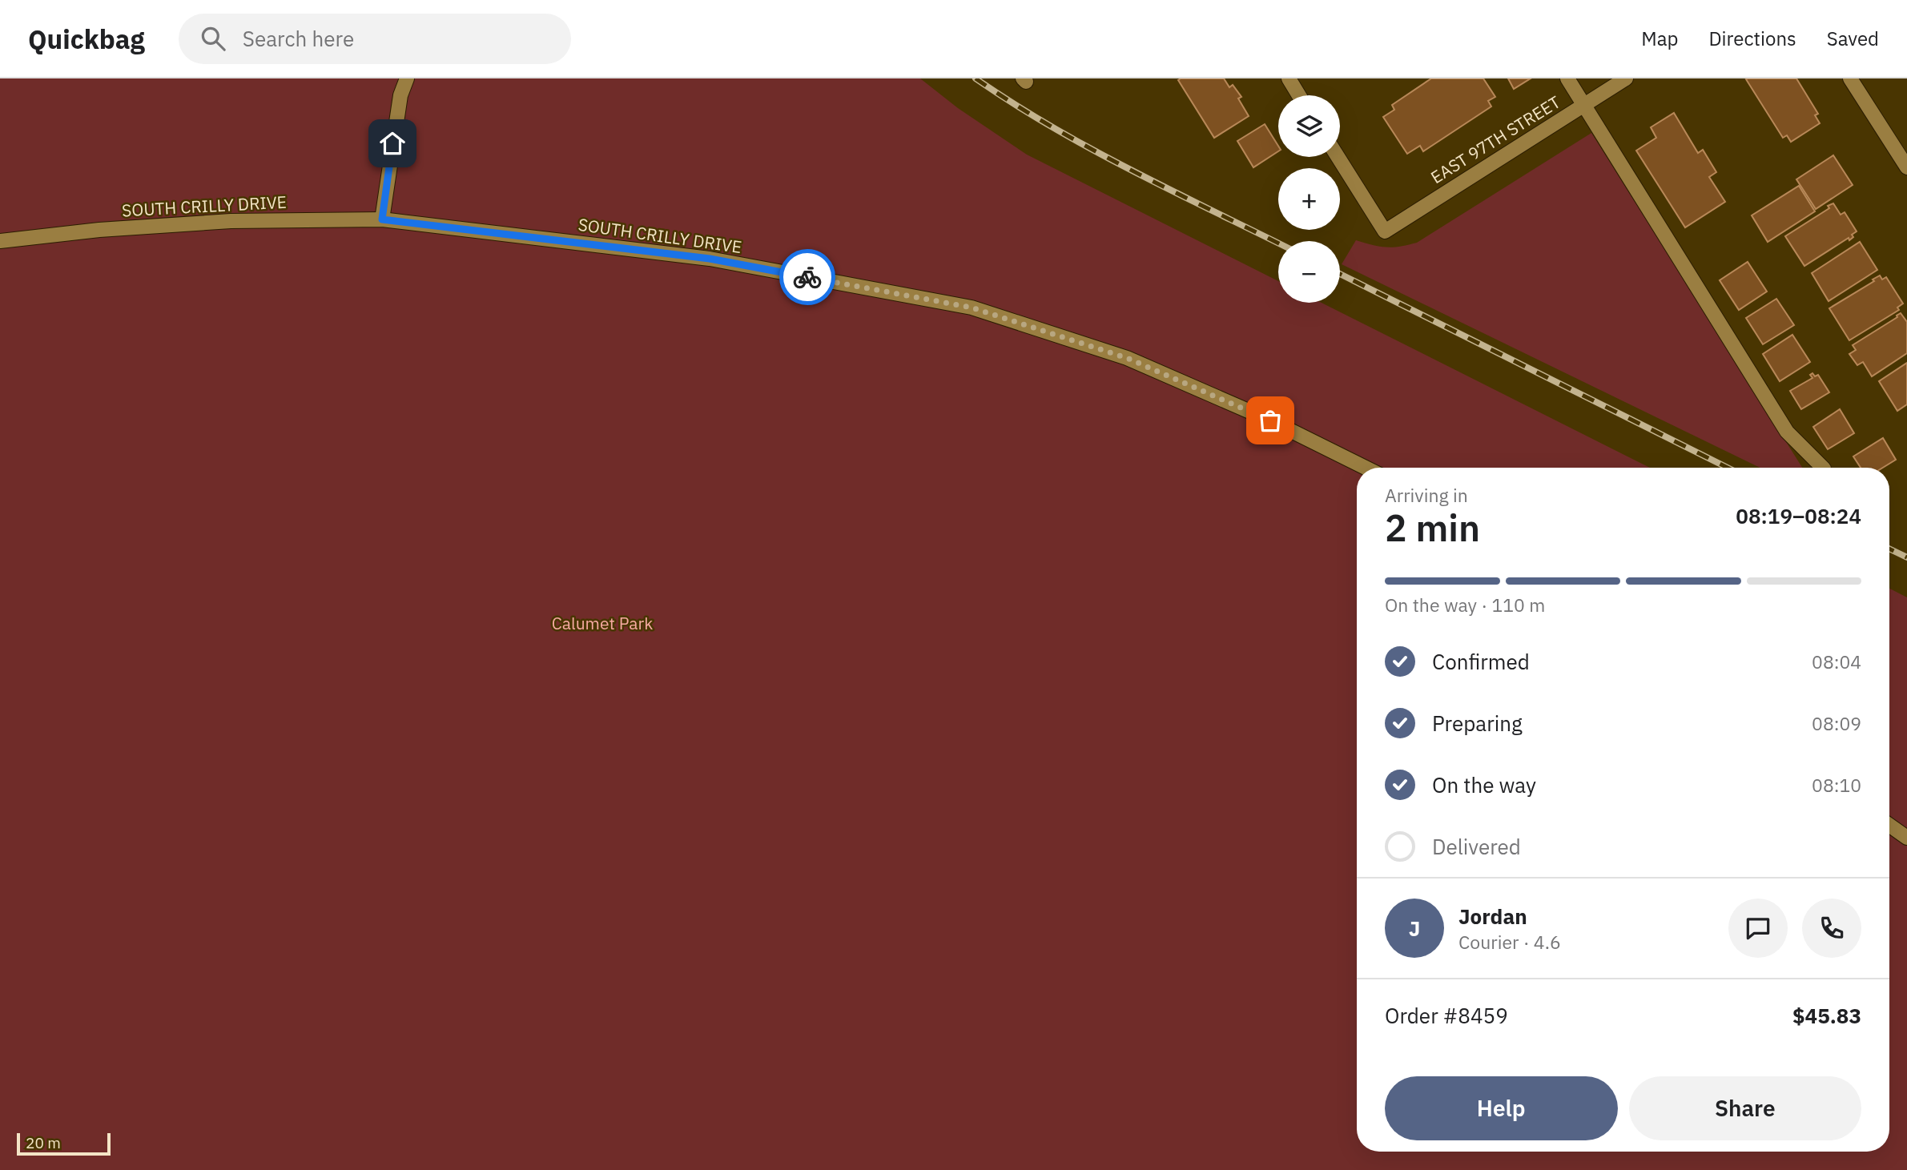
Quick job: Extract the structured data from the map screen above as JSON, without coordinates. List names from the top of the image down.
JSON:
{
  "streets": {
    "street": ["EAST 97TH STREET", "SOUTH CRILLY DRIVE"]
  },
  "parks": ["Calumet Park"],
  "scale_bar": "20 m",
  "page": {
    "header": "Quickbag",
    "search": "Search here",
    "nav": ["Map", "Directions", "Saved"],
    "map_buttons": ["+", "−"],
    "heading": ["2 min", "Arriving in", "08:19–08:24"],
    "panel": [
      "Jordan",
      "Courier · 4.6",
      "Order #8459",
      "$45.83"
    ],
    "bar": "On the way · 110 m",
    "list": [
      ["Confirmed", "08:04"],
      ["Preparing", "08:09"],
      ["On the way", "08:10"],
      "Delivered"
    ],
    "round": "J",
    "buttons": ["Help", "Share"],
    "scale": "20 m"
  }
}
